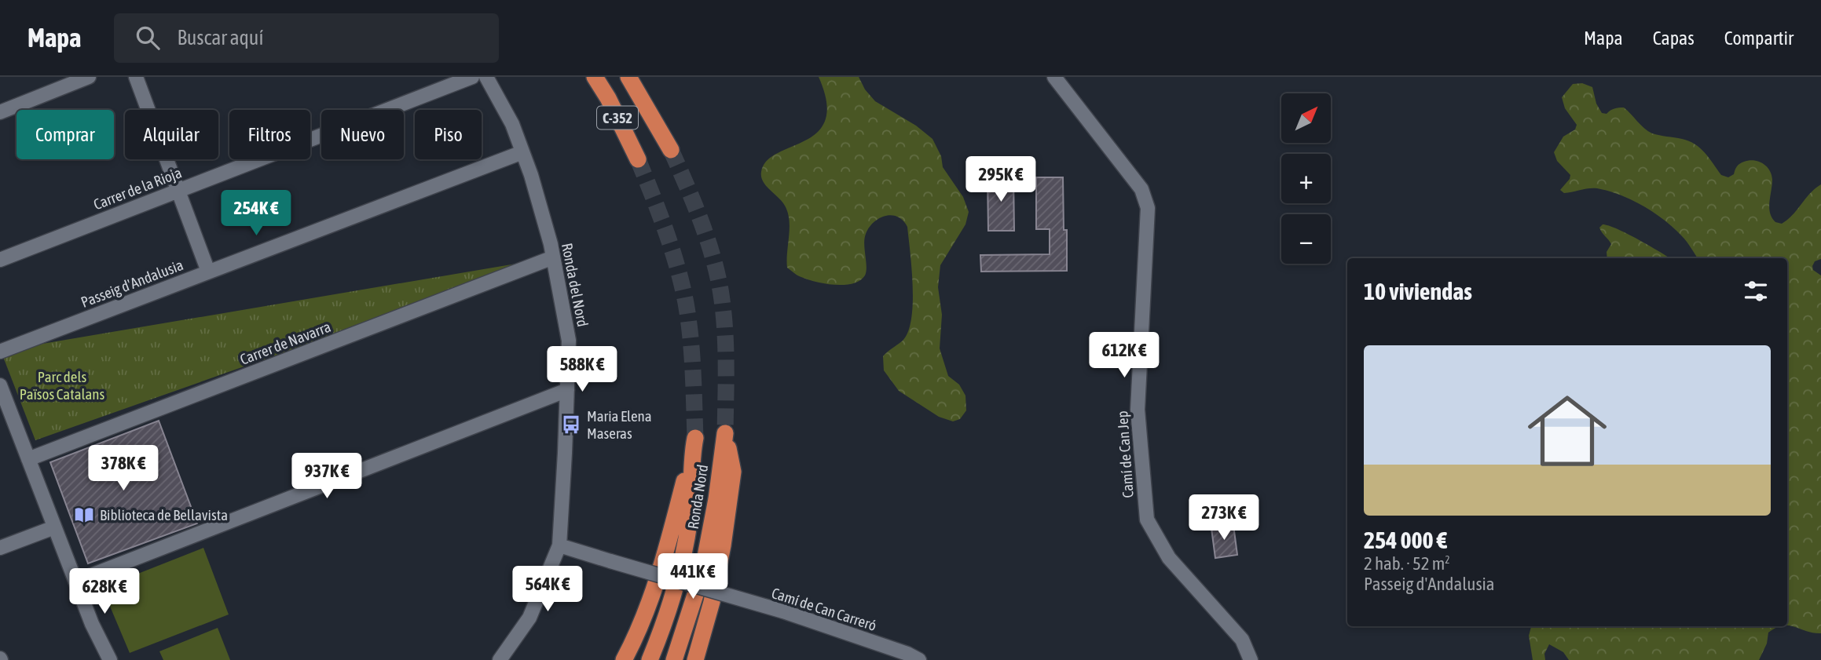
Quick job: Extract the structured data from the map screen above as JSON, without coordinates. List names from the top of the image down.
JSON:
{
  "streets": {
    "highway": ["C-352", "Ronda Nord"],
    "street": [
      "Carrer de la Rioja",
      "Passeig d'Andalusia",
      "Ronda del Nord",
      "Carrer de Navarra",
      "Camí de Can Jep",
      "Camí de Can Carreró"
    ]
  },
  "crossings": [
    ["Passeig d'Andalusia", "Ronda del Nord"],
    ["Ronda del Nord", "Carrer de Navarra"],
    ["Ronda del Nord", "Camí de Can Carreró"]
  ],
  "parks": ["Parc dels Països Catalans"],
  "places": {
    "bus stop": ["Maria Elena Maseras"],
    "library": ["Biblioteca de Bellavista"]
  },
  "north": "top right",
  "page": {
    "header": "Mapa",
    "search": "Buscar aquí",
    "nav": ["Mapa", "Capas", "Compartir"],
    "map_buttons": ["+", "−"],
    "chip": [
      "Comprar",
      "Alquilar",
      "Filtros",
      "Nuevo",
      "Piso"
    ],
    "price": [
      "295K €",
      "254K €",
      "612K €",
      "588K €",
      "378K €",
      "937K €",
      "273K €",
      "441K €",
      "564K €",
      "628K €"
    ],
    "heading": "10 viviendas",
    "list": [
      {
        "name": "254 000 €",
        "note": "2 hab. · 52 m² · Passeig d'Andalusia"
      }
    ]
  }
}
